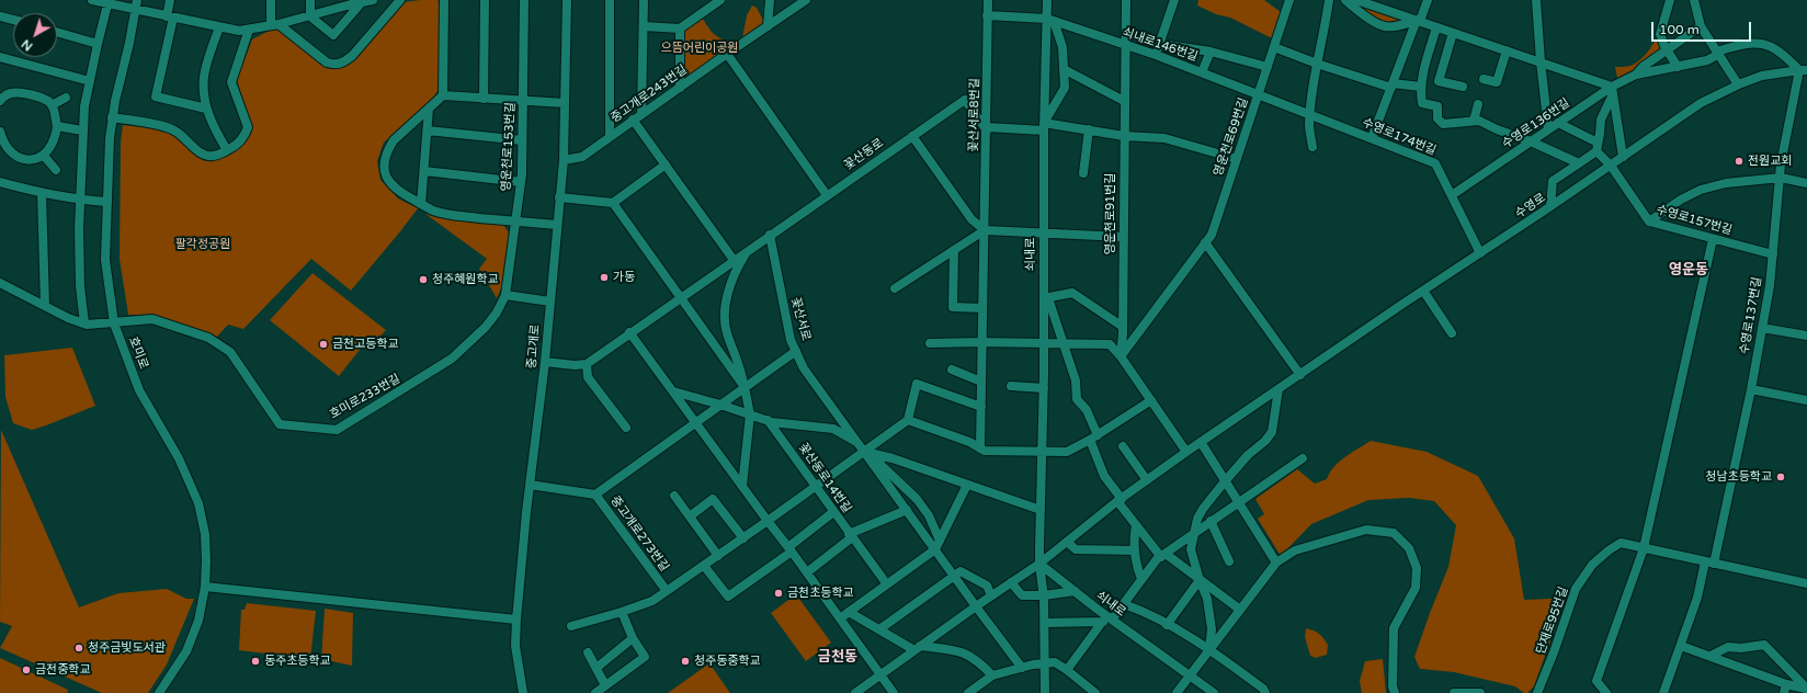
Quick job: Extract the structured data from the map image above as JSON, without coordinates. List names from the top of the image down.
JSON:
{
  "streets": {
    "street": [
      "쇠내로146번길",
      "중고개로243번길",
      "꽃산서로8번길",
      "수영로136번길",
      "영운천로69번길",
      "수영로174번길",
      "영운천로153번길",
      "꽃산동로",
      "수영로",
      "영운천로91번길",
      "수영로157번길",
      "쇠내로",
      "수영로137번길",
      "꽃산서로",
      "중고개로",
      "호미로",
      "호미로233번길",
      "꽃산동로14번길",
      "중고개로273번길",
      "단재로95번길"
    ]
  },
  "crossings": [
    ["쇠내로146번길", "꽃산서로8번길"],
    ["쇠내로146번길", "영운천로69번길"],
    ["쇠내로146번길", "수영로174번길"],
    ["쇠내로146번길", "영운천로91번길"],
    ["쇠내로146번길", "쇠내로"],
    ["중고개로243번길", "중고개로"],
    ["꽃산서로8번길", "꽃산동로"],
    ["수영로136번길", "수영로174번길"],
    ["수영로136번길", "수영로"],
    ["수영로136번길", "수영로157번길"],
    ["수영로136번길", "수영로137번길"],
    ["영운천로69번길", "수영로174번길"],
    ["수영로174번길", "수영로"],
    ["영운천로153번길", "호미로233번길"],
    ["꽃산동로", "꽃산서로"],
    ["수영로", "수영로157번길"],
    ["수영로", "쇠내로"],
    ["수영로", "수영로137번길"],
    ["수영로", "꽃산서로"],
    ["수영로157번길", "수영로137번길"],
    ["수영로137번길", "단재로95번길"],
    ["꽃산서로", "꽃산동로14번길"],
    ["꽃산서로", "중고개로273번길"],
    ["중고개로", "중고개로273번길"],
    ["호미로", "호미로233번길"],
    ["꽃산동로14번길", "중고개로273번길"]
  ],
  "districts": ["영운동", "금천동"],
  "parks": ["으뜸어린이공원", "팔각정공원"],
  "places": [
    "전원교회",
    "가동",
    "청주혜원학교",
    "금천고등학교",
    "청남초등학교",
    "금천초등학교",
    "청주금빛도서관",
    "동주초등학교",
    "청주동중학교",
    "금전중학교"
  ],
  "scale_bar": "100 m",
  "north": "bottom left"
}
